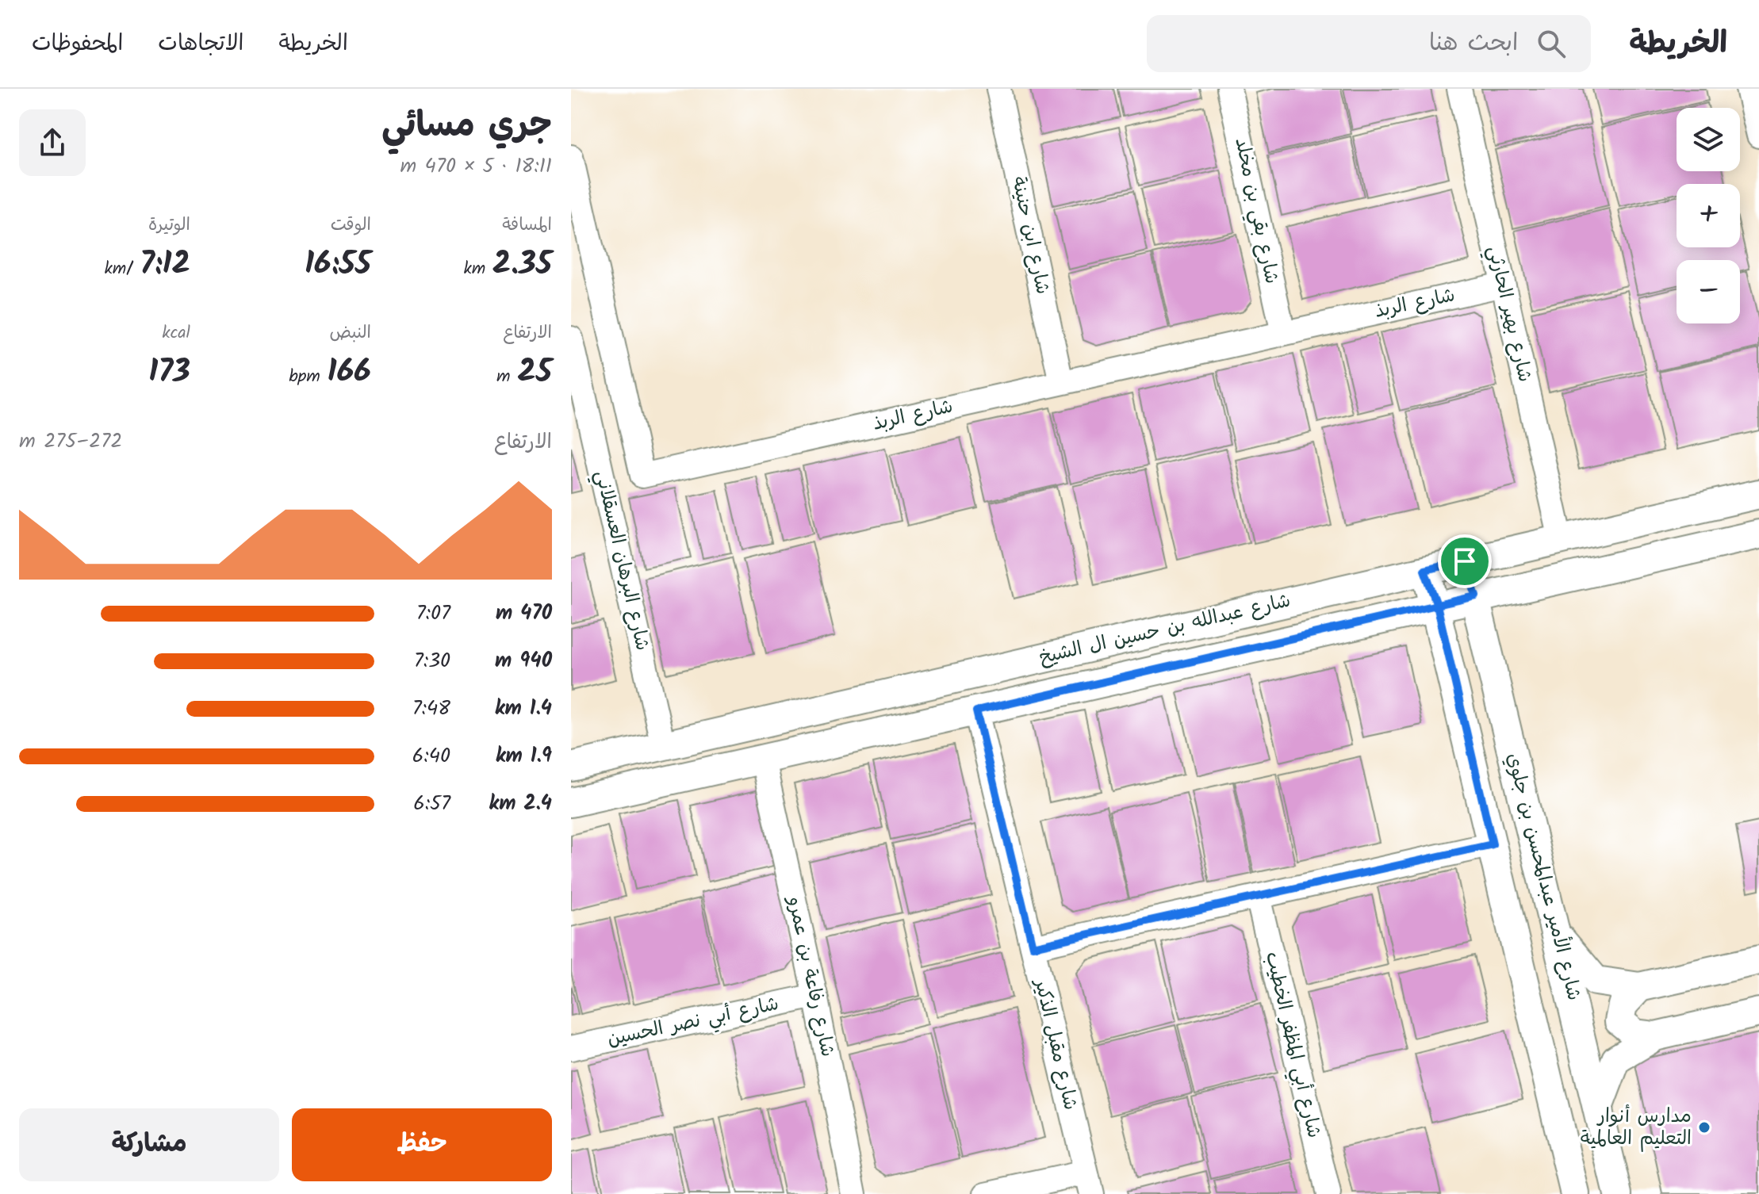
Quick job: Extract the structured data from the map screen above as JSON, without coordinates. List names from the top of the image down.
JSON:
{
  "streets": {
    "street": [
      "شارع بقي بن مخلد",
      "شارع ابن حنينة",
      "شارع الربذ",
      "شارع بهير الحارثي",
      "شارع البرهان العسقلاني",
      "شارع عبدالله بن حسين ال الشيخ",
      "شارع الأمير عبدالمحسن بن جلوي",
      "شارع رفاعة بن عمرو",
      "شارع أبي نصر الحسين",
      "شارع مقبل الذكير",
      "شارع أبي المظفر الخطيب"
    ]
  },
  "crossings": [
    ["شارع بقي بن مخلد", "شارع الربذ"],
    ["شارع ابن حنينة", "شارع الربذ"],
    ["شارع الربذ", "شارع بهير الحارثي"],
    ["شارع بهير الحارثي", "شارع عبدالله بن حسين ال الشيخ"],
    ["شارع البرهان العسقلاني", "شارع عبدالله بن حسين ال الشيخ"],
    ["شارع عبدالله بن حسين ال الشيخ", "شارع الأمير عبدالمحسن بن جلوي"],
    ["شارع عبدالله بن حسين ال الشيخ", "شارع رفاعة بن عمرو"],
    ["شارع عبدالله بن حسين ال الشيخ", "شارع مقبل الذكير"],
    ["شارع رفاعة بن عمرو", "شارع أبي نصر الحسين"]
  ],
  "places": ["مدارس أنوار التعليم العالمية"],
  "page": {
    "header": "الخريطة",
    "search": "ابحث هنا",
    "nav": ["الخريطة", "الاتجاهات", "المحفوظات"],
    "heading": ["جري مسائي", "18:11 · 5 × 470 m"],
    "map_buttons": ["+", "−"],
    "stats": [
      ["المسافة", "2.35 km"],
      ["الوقت", "16:55"],
      ["الوتيرة", "7:12 /km"],
      ["الارتفاع", "25 m"],
      ["النبض", "166 bpm"],
      ["kcal", "173"]
    ],
    "chart": ["الارتفاع", "272–275 m"],
    "list": [
      {
        "name": "470 m",
        "note": "7:07"
      },
      {
        "name": "940 m",
        "note": "7:30"
      },
      {
        "name": "1.4 km",
        "note": "7:48"
      },
      {
        "name": "1.9 km",
        "note": "6:40"
      },
      {
        "name": "2.4 km",
        "note": "6:57"
      }
    ],
    "buttons": ["حفظ", "مشاركة"]
  }
}
